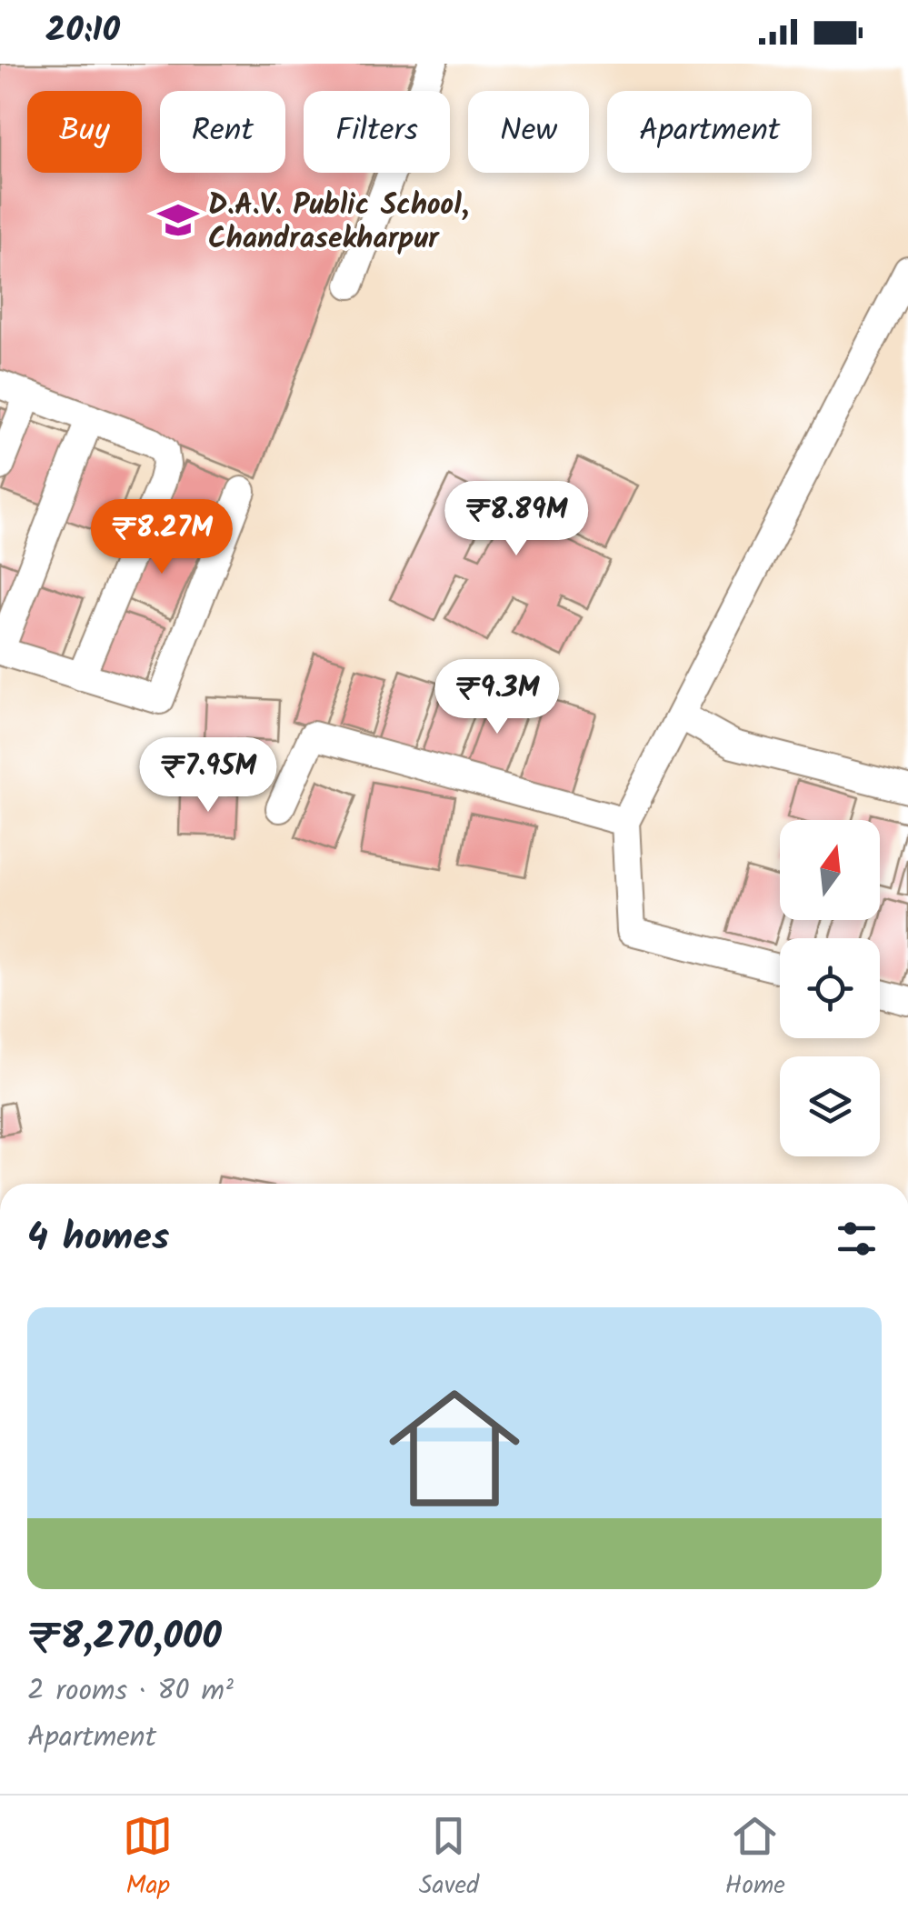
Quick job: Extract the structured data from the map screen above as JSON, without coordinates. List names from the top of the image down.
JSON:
{
  "places": {
    "school or university": ["D.A.V. Public School, Chandrasekharpur"]
  },
  "north": "top",
  "page": {
    "status": "20:10",
    "chip": [
      "Buy",
      "Rent",
      "Filters",
      "New",
      "Apartment"
    ],
    "price": [
      "₹8.89M",
      "₹8.27M",
      "₹9.3M",
      "₹7.95M"
    ],
    "heading": "4 homes",
    "list": [
      {
        "name": "₹8,270,000",
        "note": "2 rooms · 80 m² · Apartment"
      }
    ],
    "tabs": ["Map", "Saved", "Home"]
  }
}
